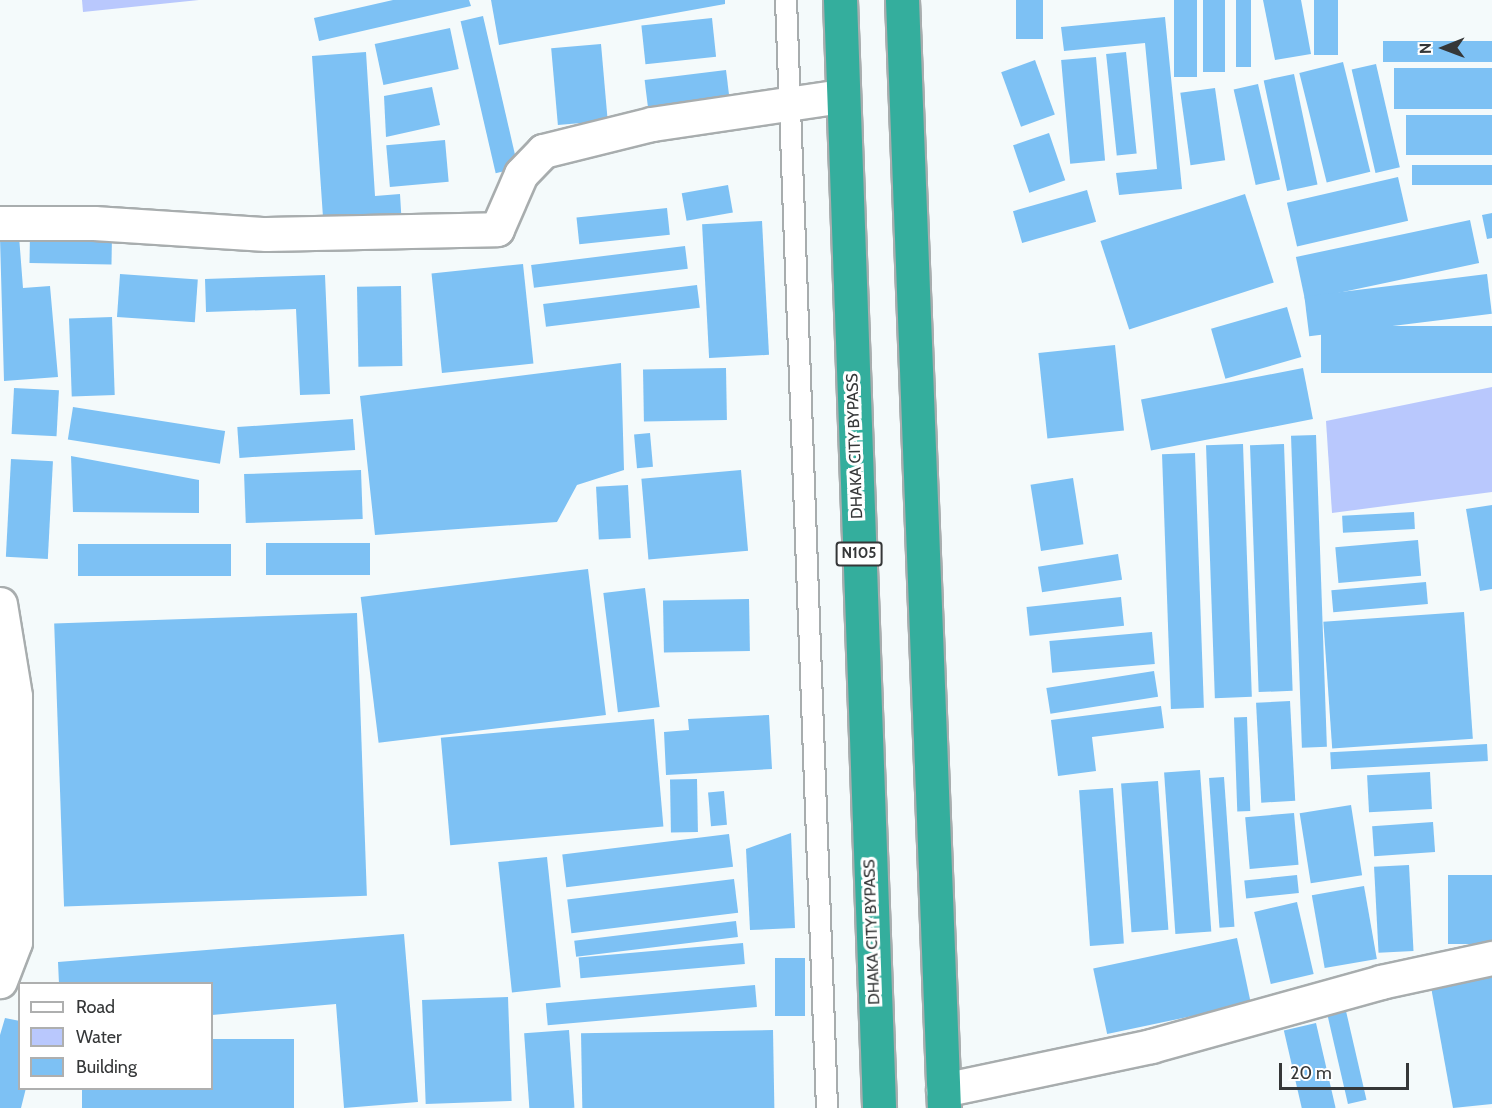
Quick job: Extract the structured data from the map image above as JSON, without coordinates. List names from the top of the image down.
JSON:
{
  "streets": {
    "highway": ["DHAKA CITY BYPASS", "N105"]
  },
  "legend": ["Road", "Water", "Building"],
  "scale_bar": "20 m",
  "north": "left"
}
